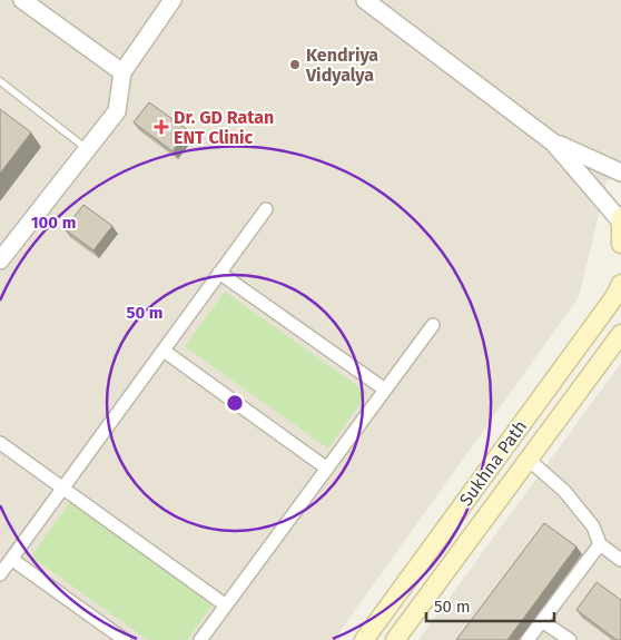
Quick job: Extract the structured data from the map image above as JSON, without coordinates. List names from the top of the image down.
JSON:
{
  "streets": {
    "main road": ["Sukhna Path"]
  },
  "places": {
    "other": ["Kendriya Vidyalya"],
    "health": ["Dr. GD Ratan ENT Clinic"]
  },
  "scale_bar": "50 m",
  "rings": ["100 m", "50 m"]
}
